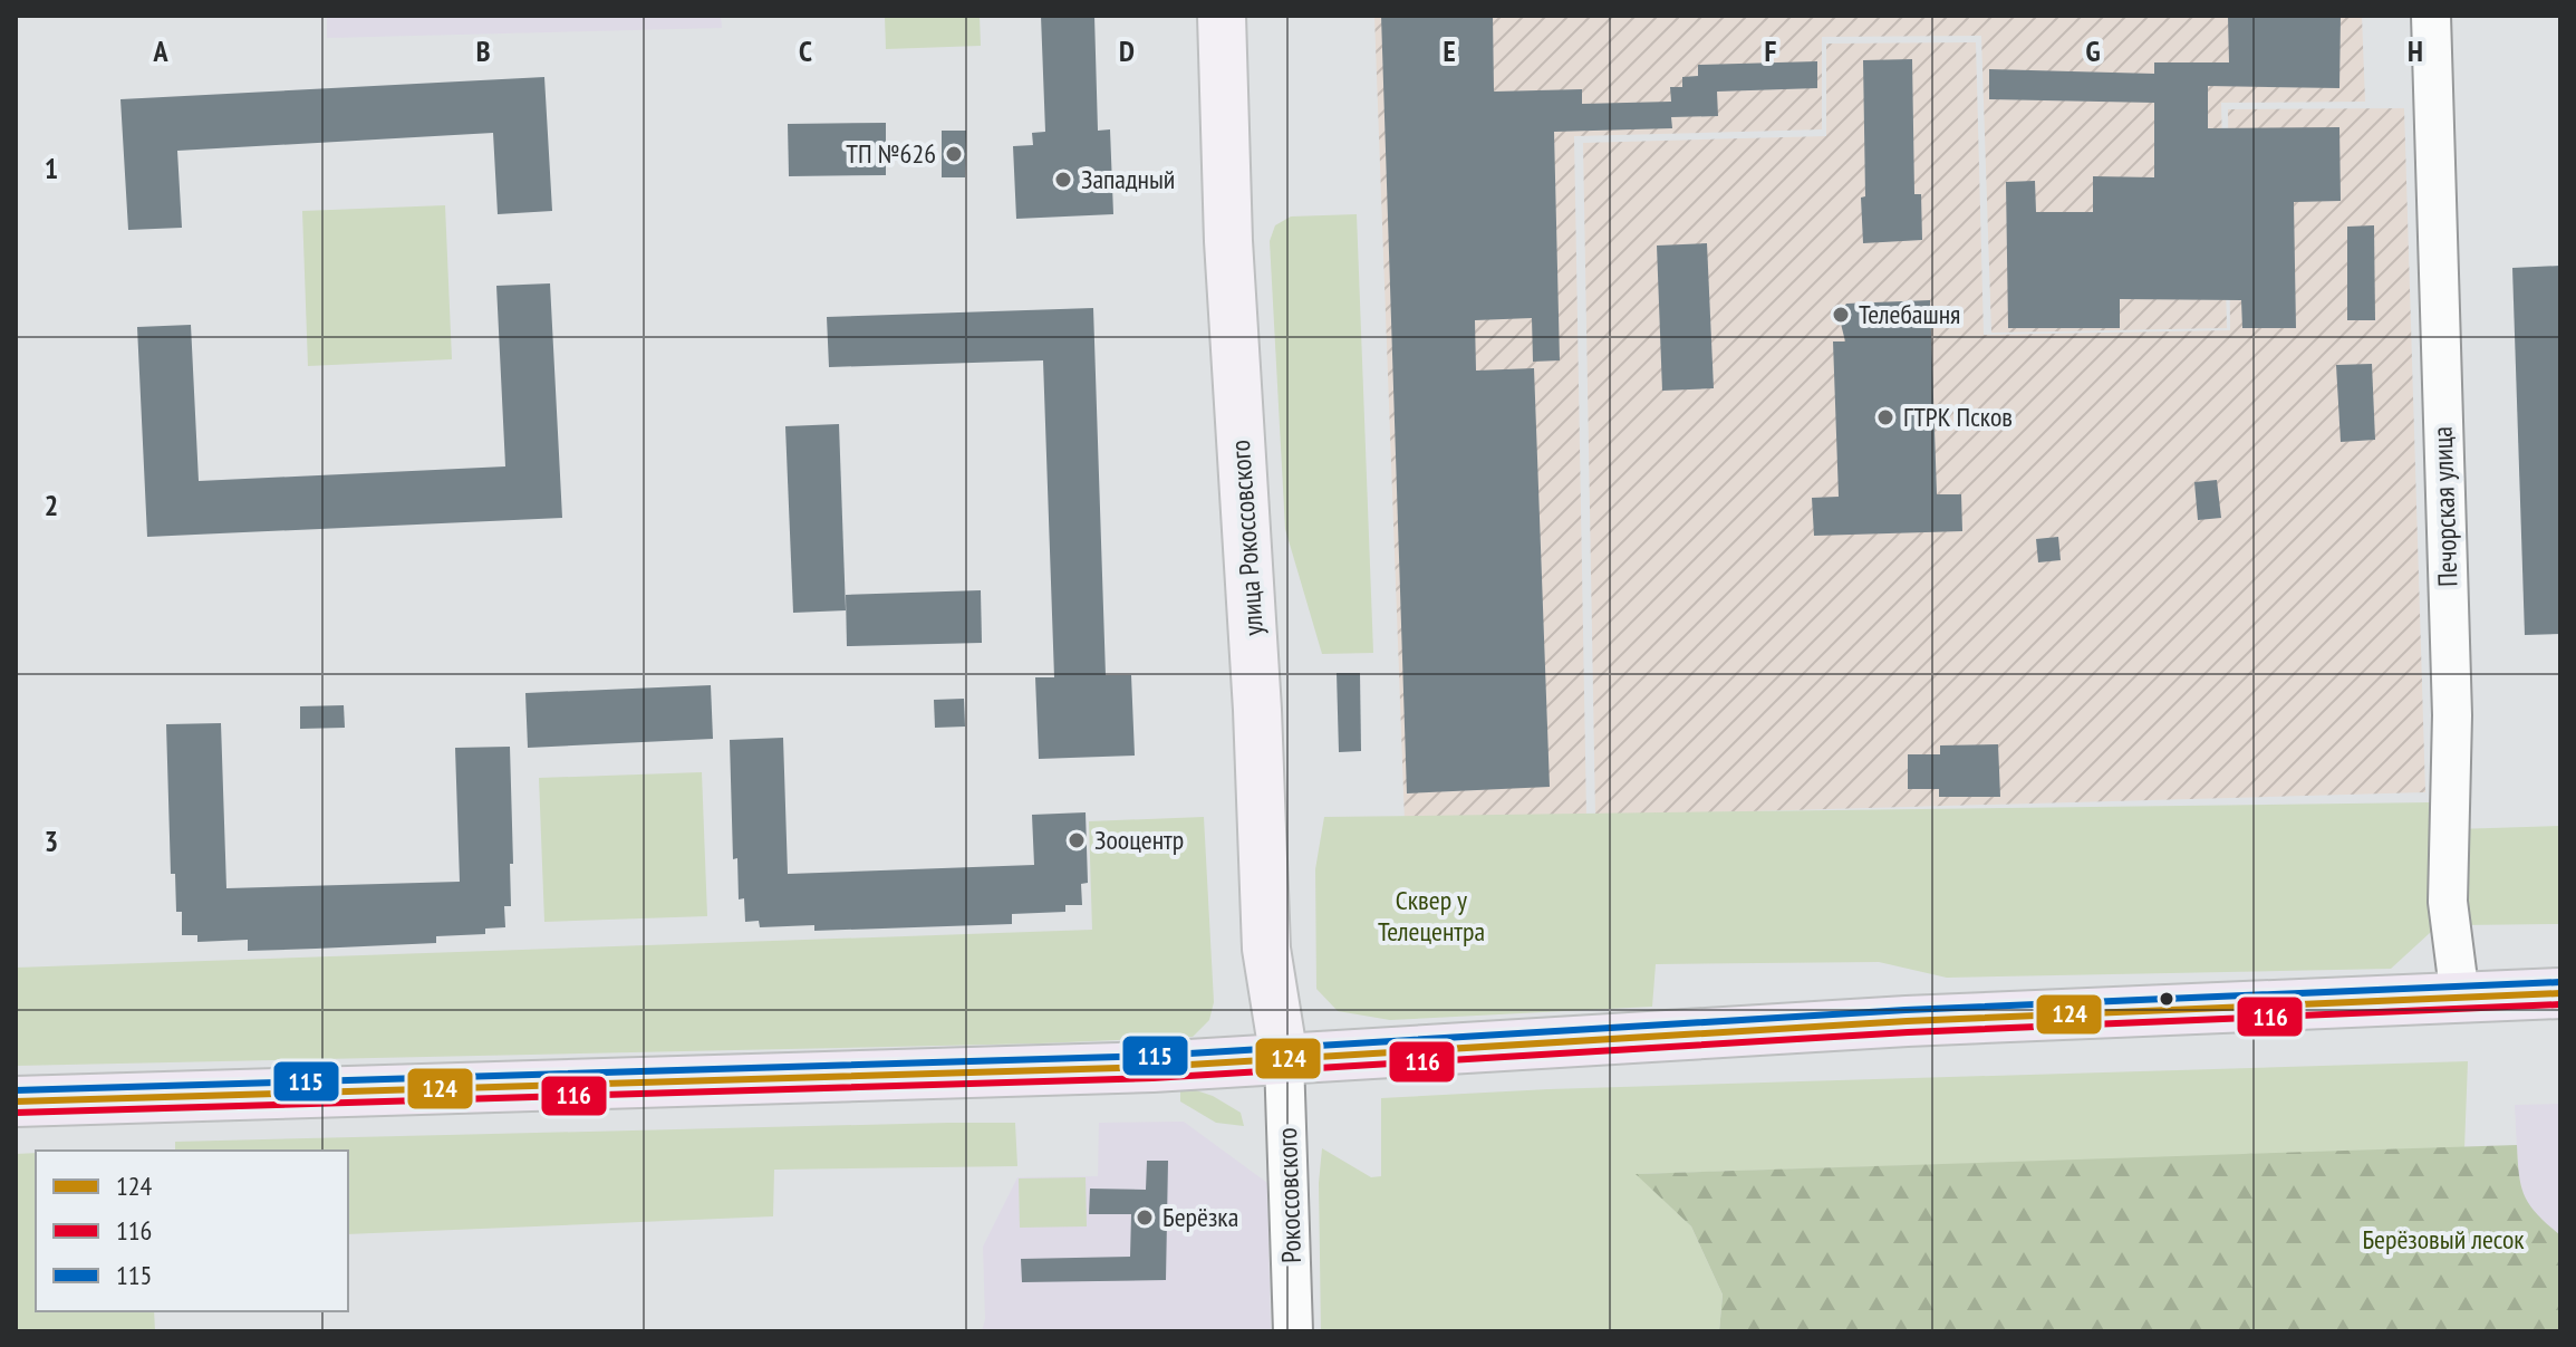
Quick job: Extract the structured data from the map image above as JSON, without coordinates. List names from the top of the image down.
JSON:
{
  "streets": {
    "main road": ["улица Рокоссовского"],
    "street": ["Печорская улица", "Рокоссовского"]
  },
  "crossings": [
    ["улица Рокоссовского", "Рокоссовского"]
  ],
  "parks": ["Сквер у Телецентра", "Берёзовый лесок"],
  "places": [
    "ТП №626",
    "Западный",
    "Телебашня",
    "ГТРК Псков",
    "Зооцентр",
    "Берёзка"
  ],
  "lines": ["transit line 115", "transit line 124", "transit line 116"],
  "legend": ["124", "116", "115"],
  "grid": {
    "columns": [
      "A",
      "B",
      "C",
      "D",
      "E",
      "F",
      "G",
      "H"
    ],
    "rows": ["1", "2", "3"]
  }
}
